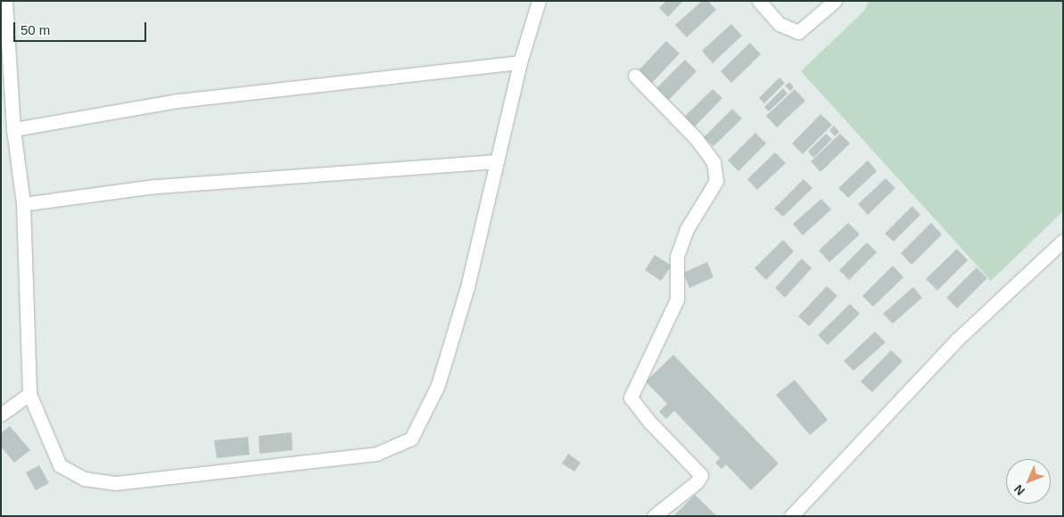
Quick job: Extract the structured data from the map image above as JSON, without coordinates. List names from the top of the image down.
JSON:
{
  "scale_bar": "50 m",
  "north": "bottom left"
}
